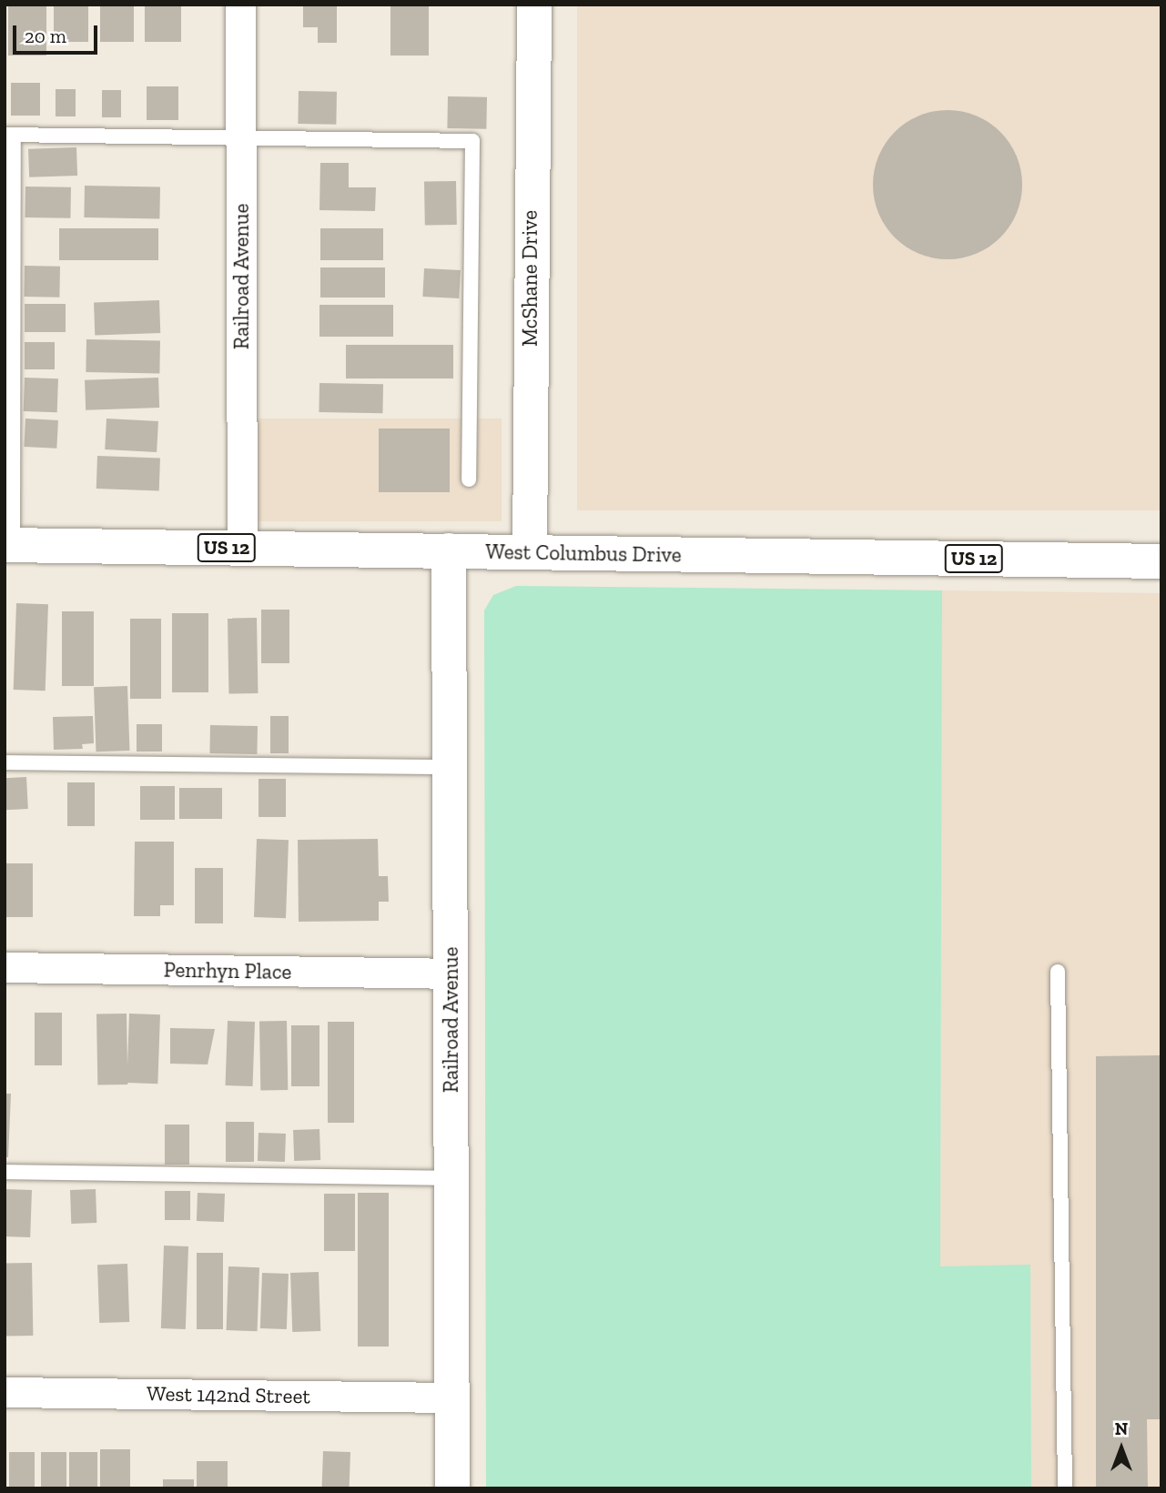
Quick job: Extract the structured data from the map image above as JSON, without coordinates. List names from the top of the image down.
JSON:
{
  "streets": {
    "street": [
      "Railroad Avenue",
      "McShane Drive",
      "US 12",
      "West Columbus Drive",
      "Penrhyn Place",
      "West 142nd Street"
    ]
  },
  "crossings": [
    ["Railroad Avenue", "West Columbus Drive"],
    ["Railroad Avenue", "Penrhyn Place"],
    ["Railroad Avenue", "West 142nd Street"],
    ["McShane Drive", "West Columbus Drive"]
  ],
  "scale_bar": "20 m",
  "north": "top"
}
